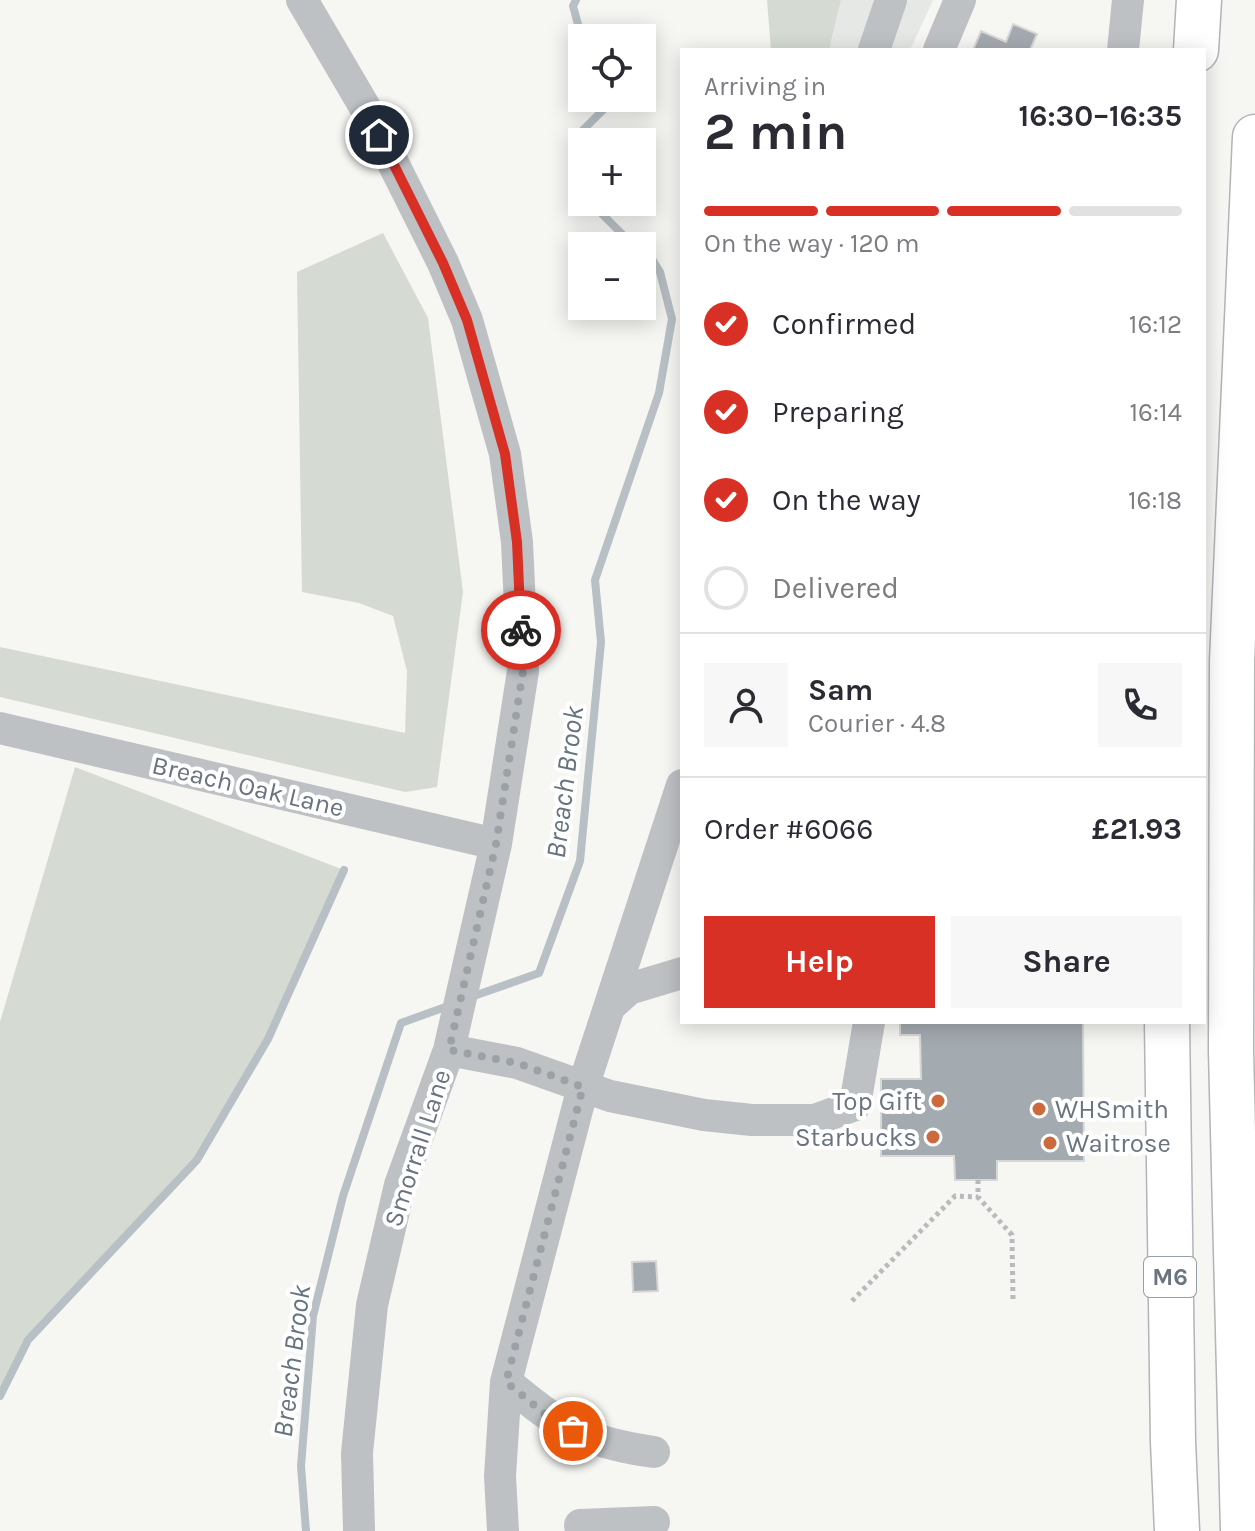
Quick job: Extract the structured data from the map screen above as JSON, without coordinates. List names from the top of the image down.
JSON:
{
  "streets": {
    "highway": ["M6"],
    "street": ["Breach Oak Lane", "Smorrall Lane"]
  },
  "crossings": [
    ["Breach Oak Lane", "Smorrall Lane"]
  ],
  "water": ["Breach Brook"],
  "places": [
    "Top Gift",
    "WHSmith",
    "Starbucks",
    "Waitrose"
  ],
  "page": {
    "map_buttons": ["+", "−"],
    "heading": ["2 min", "Arriving in", "16:30–16:35"],
    "panel": [
      "Sam",
      "Courier · 4.8",
      "Order #6066",
      "£21.93"
    ],
    "bar": "On the way · 120 m",
    "list": [
      ["Confirmed", "16:12"],
      ["Preparing", "16:14"],
      ["On the way", "16:18"],
      "Delivered"
    ],
    "buttons": ["Help", "Share"]
  }
}
